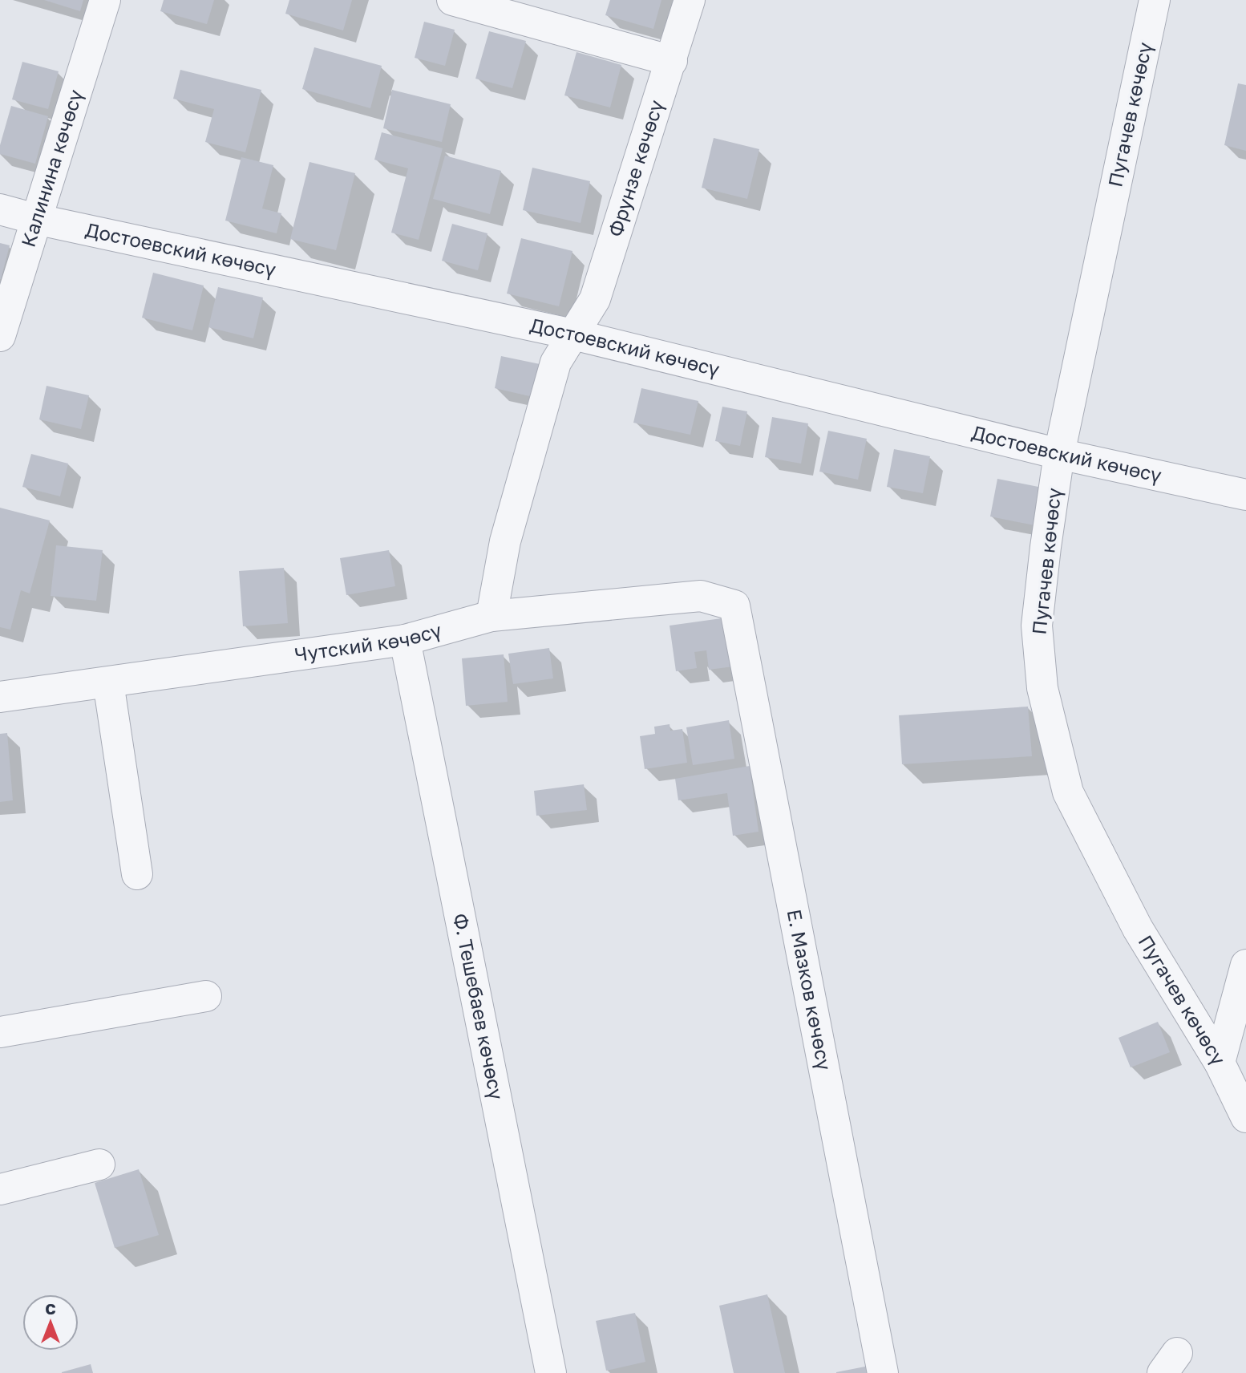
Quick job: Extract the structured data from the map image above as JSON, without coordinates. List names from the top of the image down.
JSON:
{
  "streets": {
    "street": [
      "Пугачев көчөсү",
      "Калинина көчөсү",
      "Фрунзе көчөсү",
      "Достоевский көчөсү",
      "Чутский көчөсү",
      "Е. Мазков көчөсү",
      "Ф. Тешебаев көчөсү"
    ]
  },
  "crossings": [
    ["Пугачев көчөсү", "Достоевский көчөсү"],
    ["Калинина көчөсү", "Достоевский көчөсү"],
    ["Фрунзе көчөсү", "Достоевский көчөсү"],
    ["Фрунзе көчөсү", "Чутский көчөсү"],
    ["Чутский көчөсү", "Е. Мазков көчөсү"],
    ["Чутский көчөсү", "Ф. Тешебаев көчөсү"]
  ],
  "north": "top"
}
